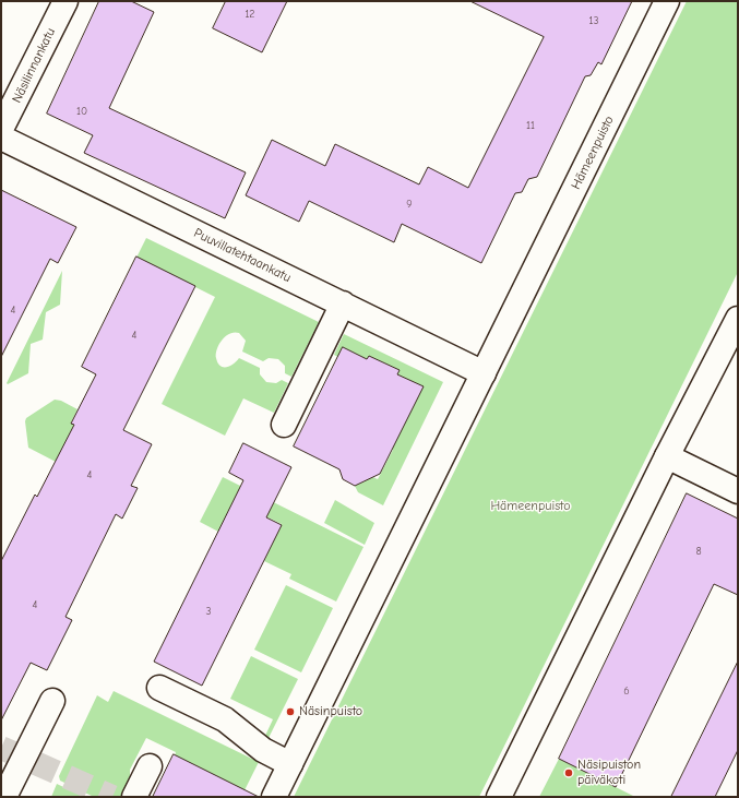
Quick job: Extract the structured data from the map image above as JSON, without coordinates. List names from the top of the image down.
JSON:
{
  "streets": {
    "main road": ["Näsilinnankatu", "Hämeenpuisto", "Puuvillatehtaankatu"]
  },
  "crossings": [
    ["Hämeenpuisto", "Puuvillatehtaankatu"]
  ],
  "parks": ["Hämeenpuisto"],
  "places": ["Näsinpuisto", "Näsipuiston päiväkoti"],
  "house_numbers": [
    "12",
    "13",
    "10",
    "11",
    "9",
    "4",
    "4",
    "4",
    "8",
    "4",
    "3",
    "6"
  ]
}
